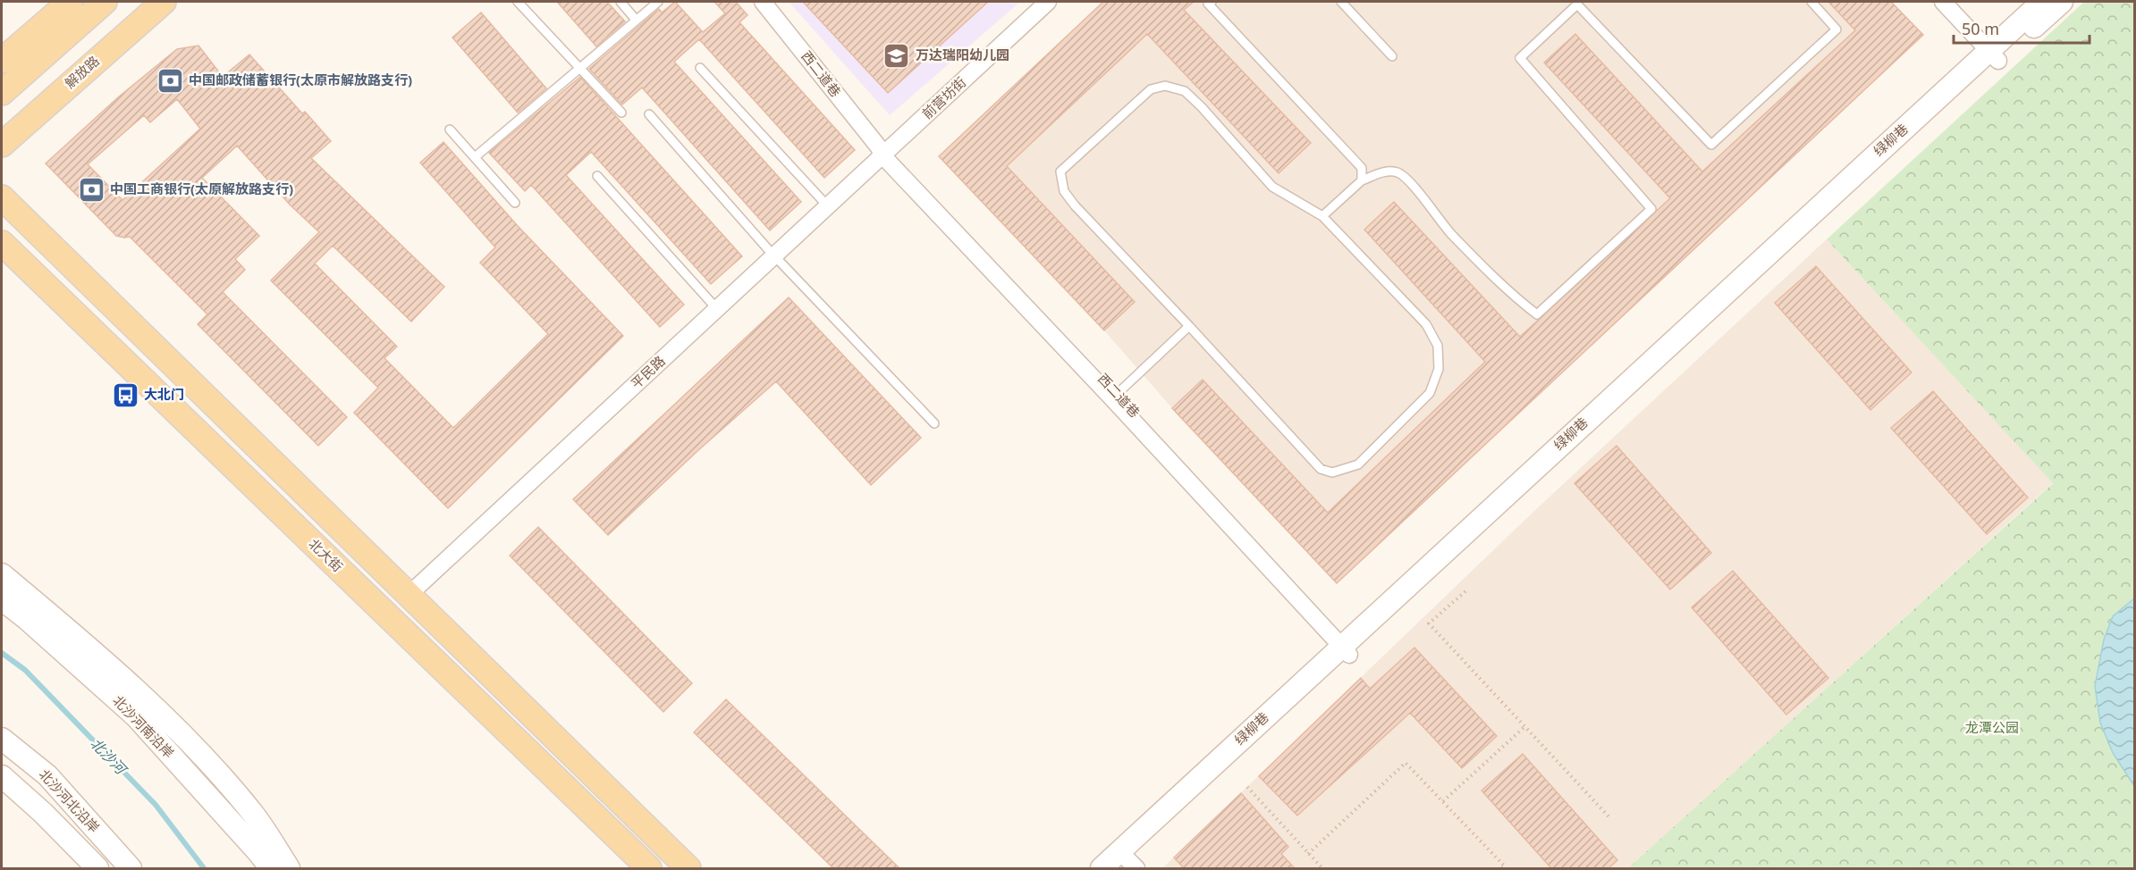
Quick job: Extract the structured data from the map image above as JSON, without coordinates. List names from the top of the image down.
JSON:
{
  "streets": {
    "main road": ["解放路", "北大街"],
    "street": [
      "西二道巷",
      "前营坊街",
      "绿柳巷",
      "平民路",
      "北沙河南沿岸",
      "北沙河北沿岸"
    ]
  },
  "crossings": [
    ["西二道巷", "前营坊街"],
    ["西二道巷", "绿柳巷"],
    ["西二道巷", "平民路"],
    ["前营坊街", "平民路"]
  ],
  "water": ["北沙河"],
  "parks": ["龙潭公园"],
  "places": {
    "school or university": ["万达瑞阳幼儿园"],
    "bank": ["中国邮政储蓄银行(太原市解放路支行)", "中国工商银行(太原解放路支行)"],
    "bus stop": ["大北门"]
  },
  "scale_bar": "50 m"
}
